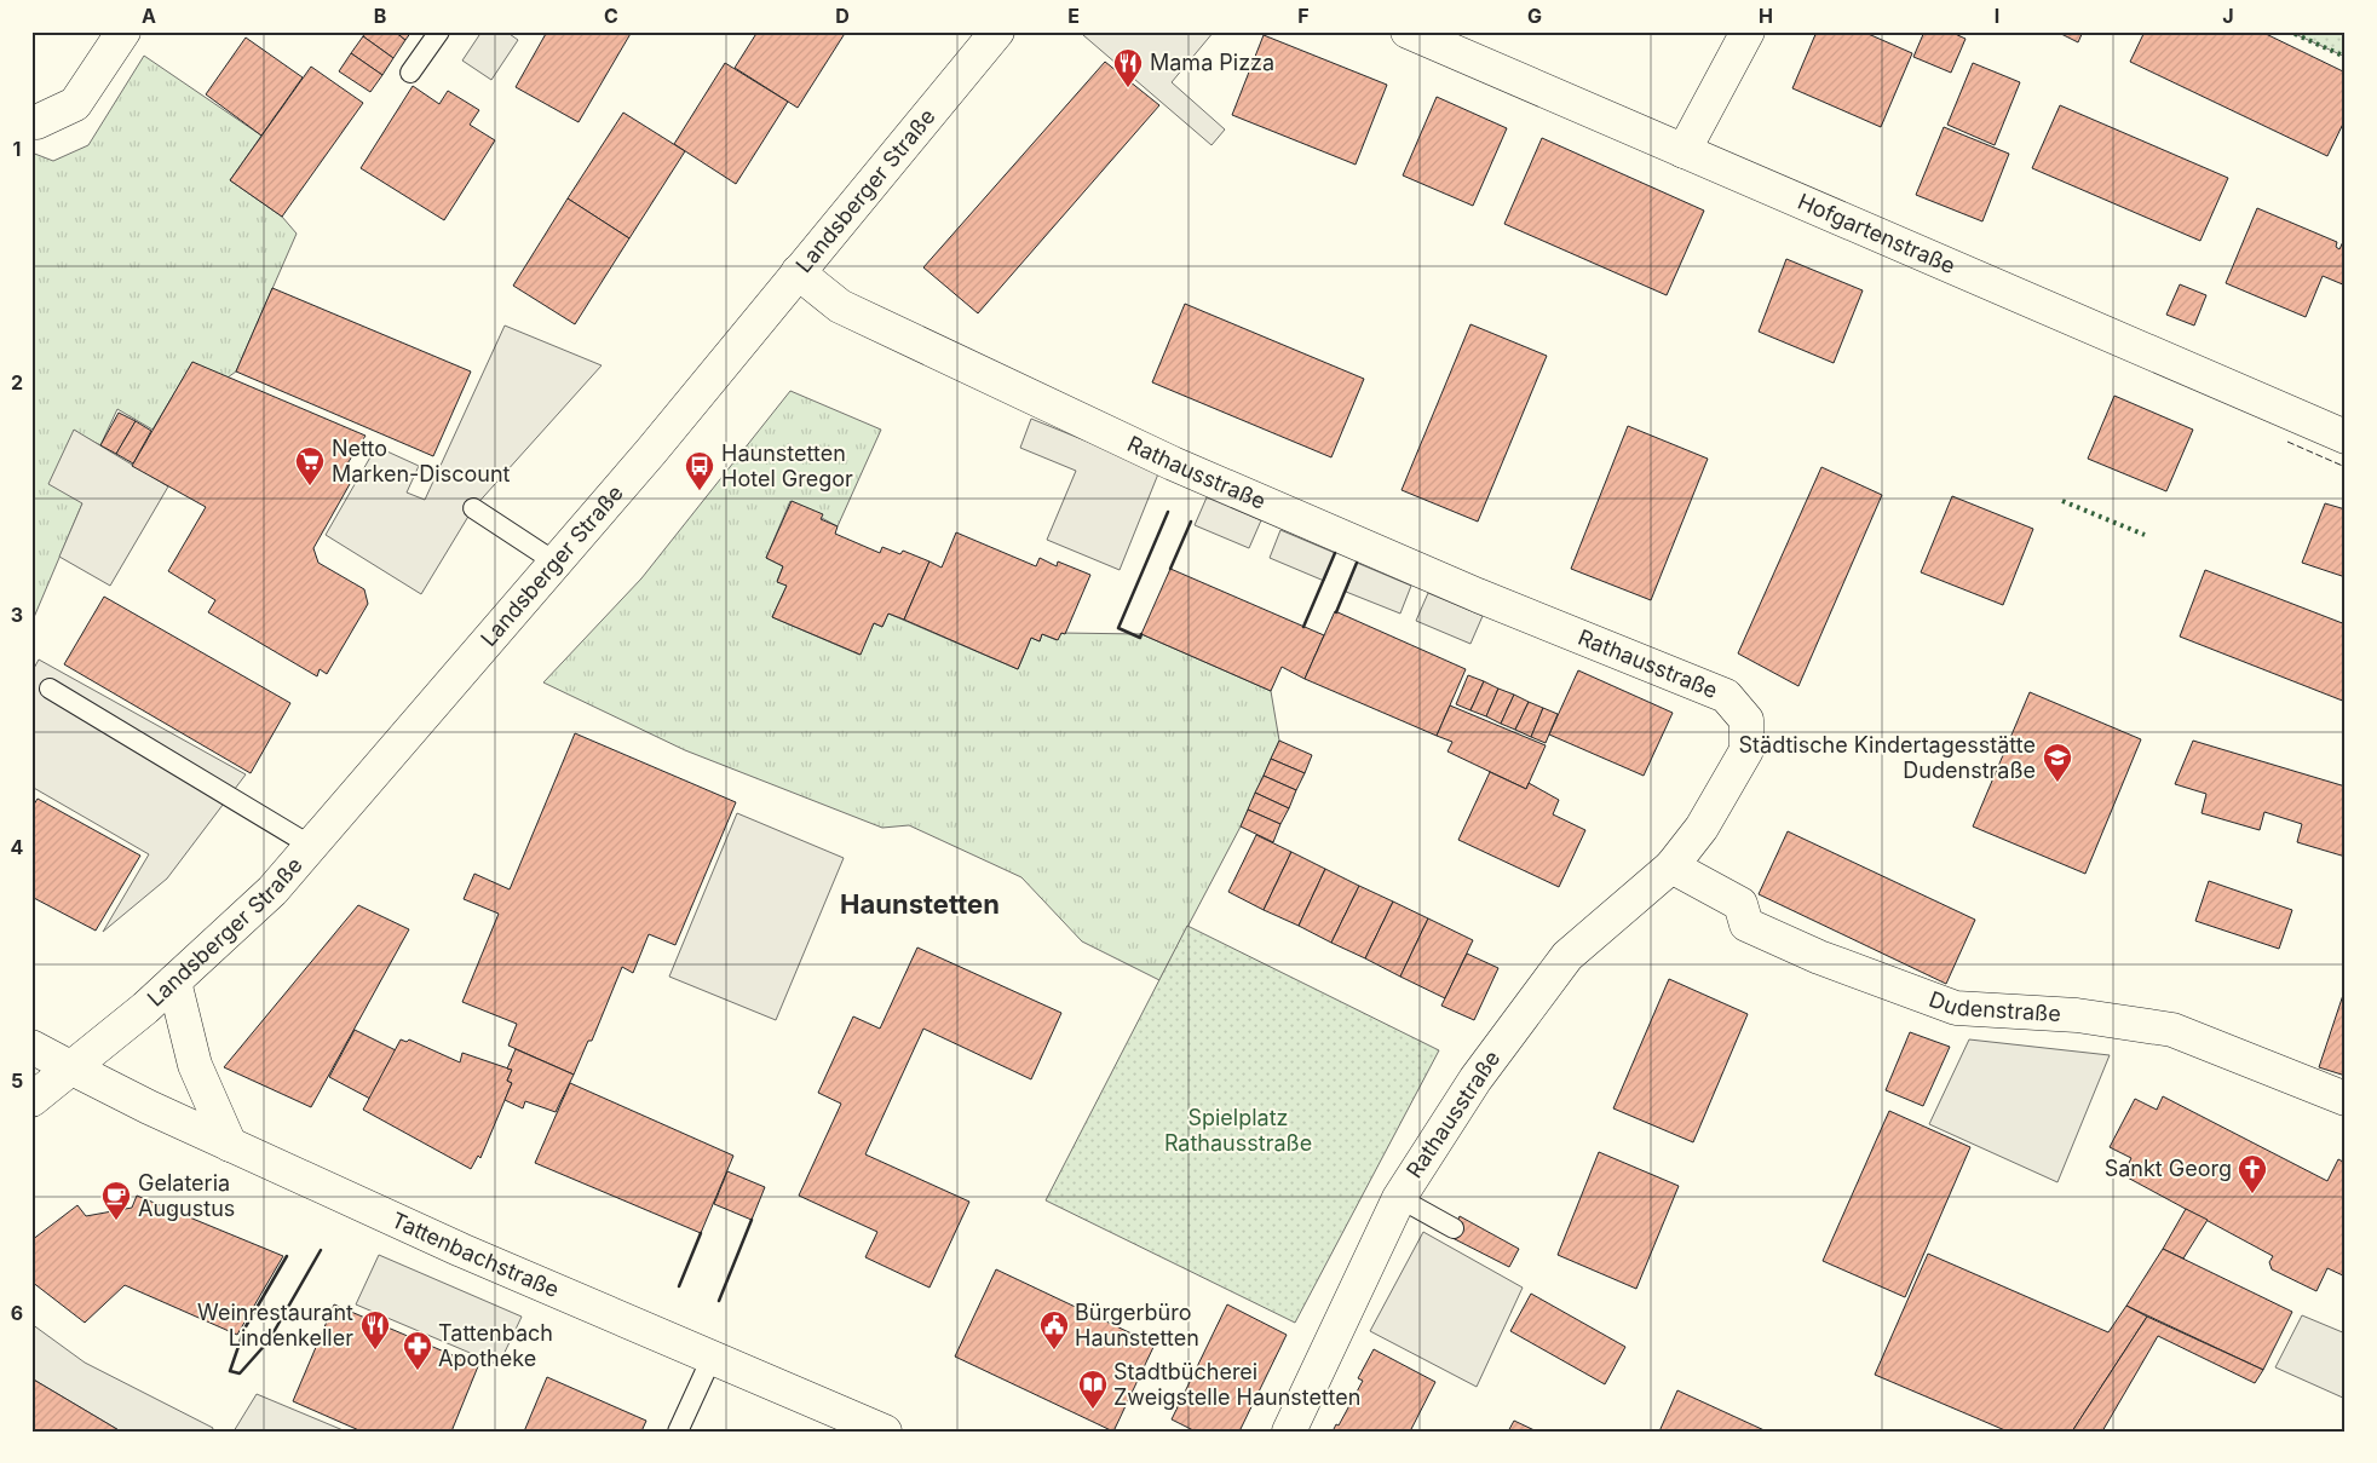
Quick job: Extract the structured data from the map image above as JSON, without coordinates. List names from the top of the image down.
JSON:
{
  "streets": {
    "street": [
      "Landsberger Straße",
      "Hofgartenstraße",
      "Rathausstraße",
      "Dudenstraße",
      "Tattenbachstraße"
    ]
  },
  "crossings": [
    ["Landsberger Straße", "Rathausstraße"],
    ["Landsberger Straße", "Tattenbachstraße"],
    ["Rathausstraße", "Dudenstraße"]
  ],
  "districts": ["Haunstetten"],
  "parks": ["Spielplatz Rathausstraße"],
  "places": {
    "restaurant": ["Mama Pizza", "Weinrestaurant Lindenkeller"],
    "supermarket": ["Netto Marken-Discount"],
    "bus stop": ["Haunstetten Hotel Gregor"],
    "school or university": ["Städtische Kindertagesstätte Dudenstraße"],
    "church": ["Sankt Georg"],
    "cafe": ["Gelateria Augustus"],
    "public building": ["Bürgerbüro Haunstetten"],
    "pharmacy": ["Tattenbach Apotheke"],
    "library": ["Stadtbücherei Zweigstelle Haunstetten"]
  },
  "grid": {
    "columns": [
      "A",
      "B",
      "C",
      "D",
      "E",
      "F",
      "G",
      "H",
      "I",
      "J"
    ],
    "rows": [
      "1",
      "2",
      "3",
      "4",
      "5",
      "6"
    ]
  }
}
